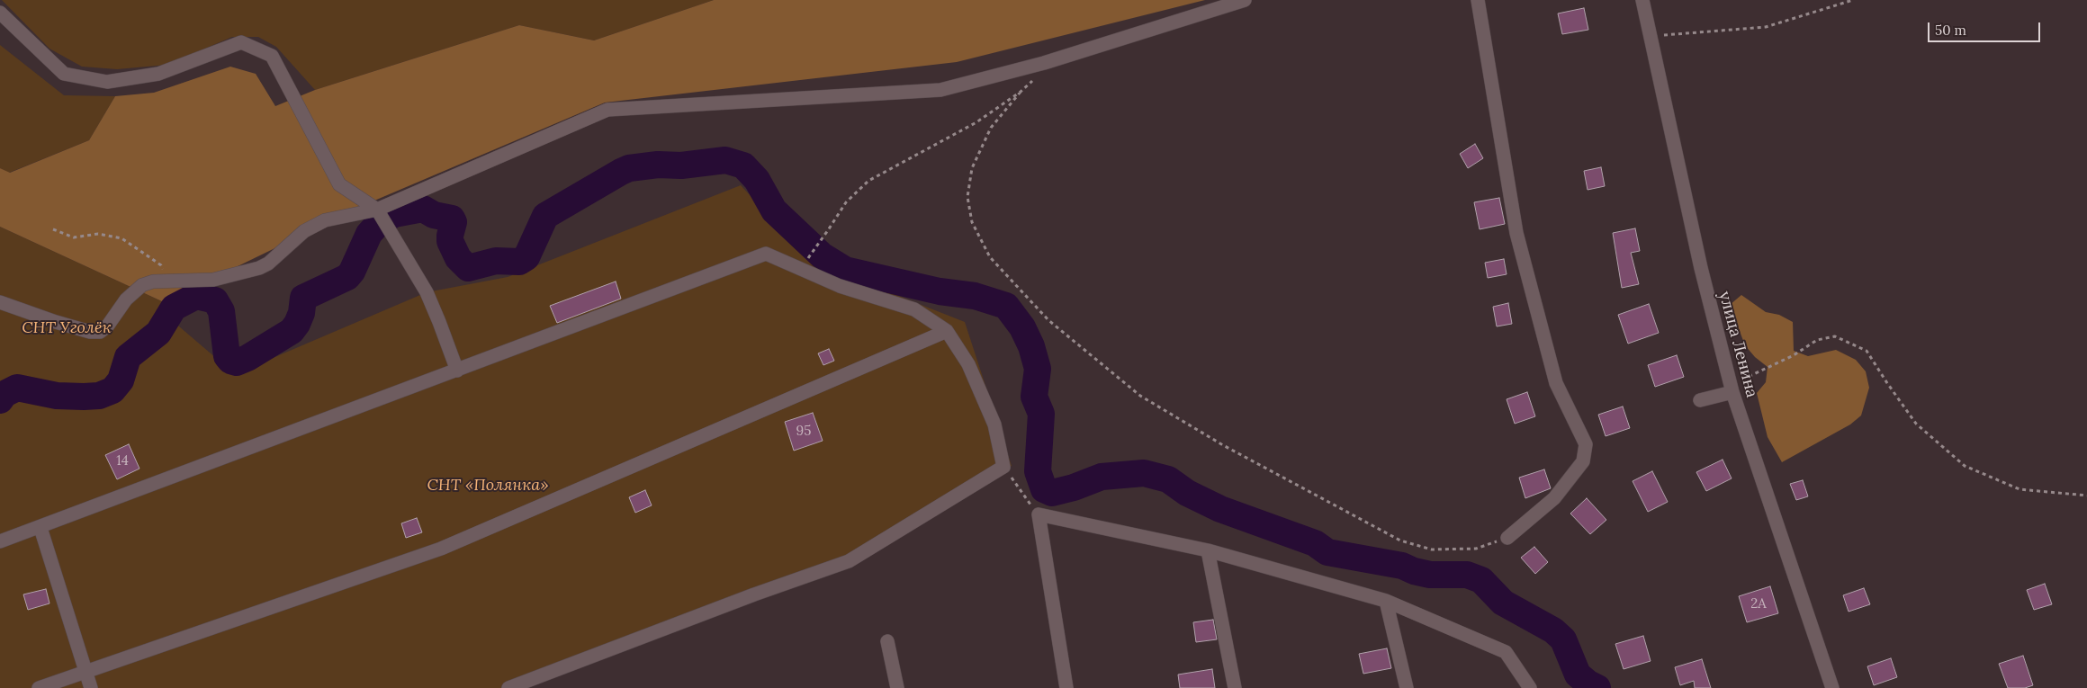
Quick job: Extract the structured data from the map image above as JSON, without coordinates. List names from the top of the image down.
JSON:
{
  "streets": {
    "street": ["улица Ленина"]
  },
  "parks": ["СНТ Уголёк", "СНТ «Полянка»"],
  "house_numbers": ["95", "14", "2А"],
  "scale_bar": "50 m"
}
